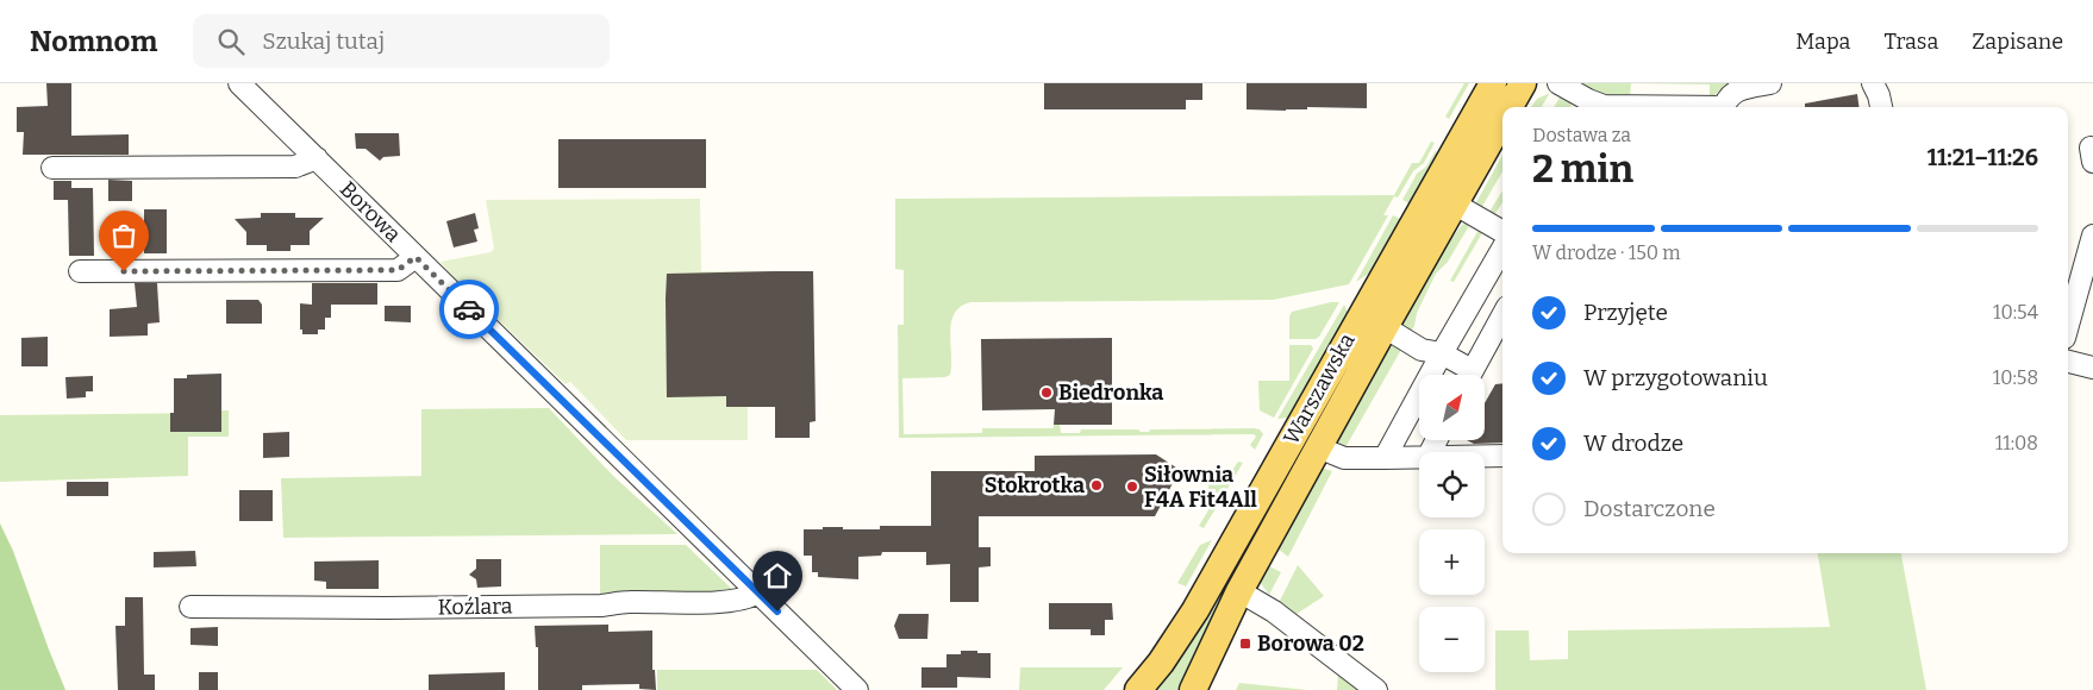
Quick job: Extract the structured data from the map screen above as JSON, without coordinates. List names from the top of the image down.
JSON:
{
  "streets": {
    "main road": ["Warszawska"],
    "street": ["Borowa", "Koźlara"]
  },
  "crossings": [
    ["Borowa", "Koźlara"]
  ],
  "places": {
    "other": ["Biedronka", "Stokrotka", "Siłownia F4A Fit4All"],
    "transit": ["Borowa 02"]
  },
  "north": "top right",
  "page": {
    "header": "Nomnom",
    "search": "Szukaj tutaj",
    "nav": ["Mapa", "Trasa", "Zapisane"],
    "heading": ["2 min", "Dostawa za", "11:21–11:26"],
    "bar": "W drodze · 150 m",
    "list": [
      ["Przyjęte", "10:54"],
      ["W przygotowaniu", "10:58"],
      ["W drodze", "11:08"],
      "Dostarczone"
    ],
    "map_buttons": ["+", "−"]
  }
}
